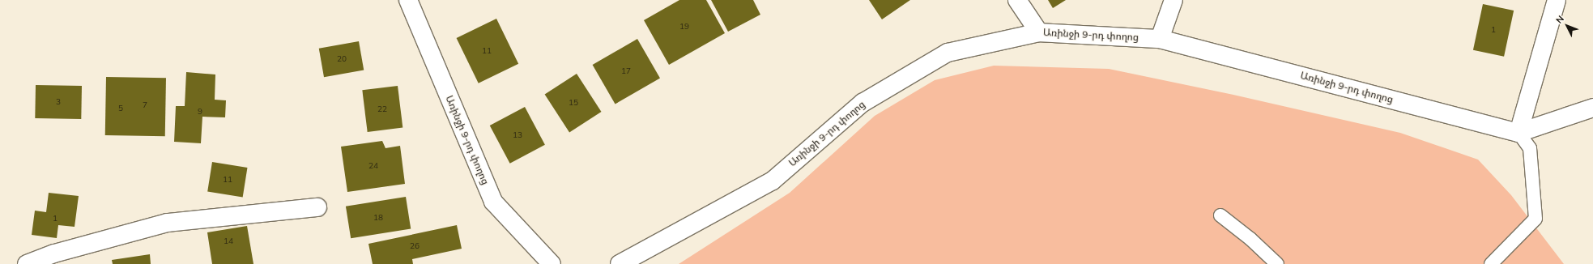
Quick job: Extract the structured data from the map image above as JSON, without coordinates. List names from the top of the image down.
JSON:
{
  "streets": {
    "street": ["Առինջի 9-րդ փողոց"]
  },
  "house_numbers": [
    "19",
    "1",
    "11",
    "20",
    "17",
    "3",
    "15",
    "7",
    "5",
    "22",
    "9",
    "13",
    "24",
    "11",
    "18",
    "1",
    "14",
    "26"
  ],
  "north": "top left"
}
